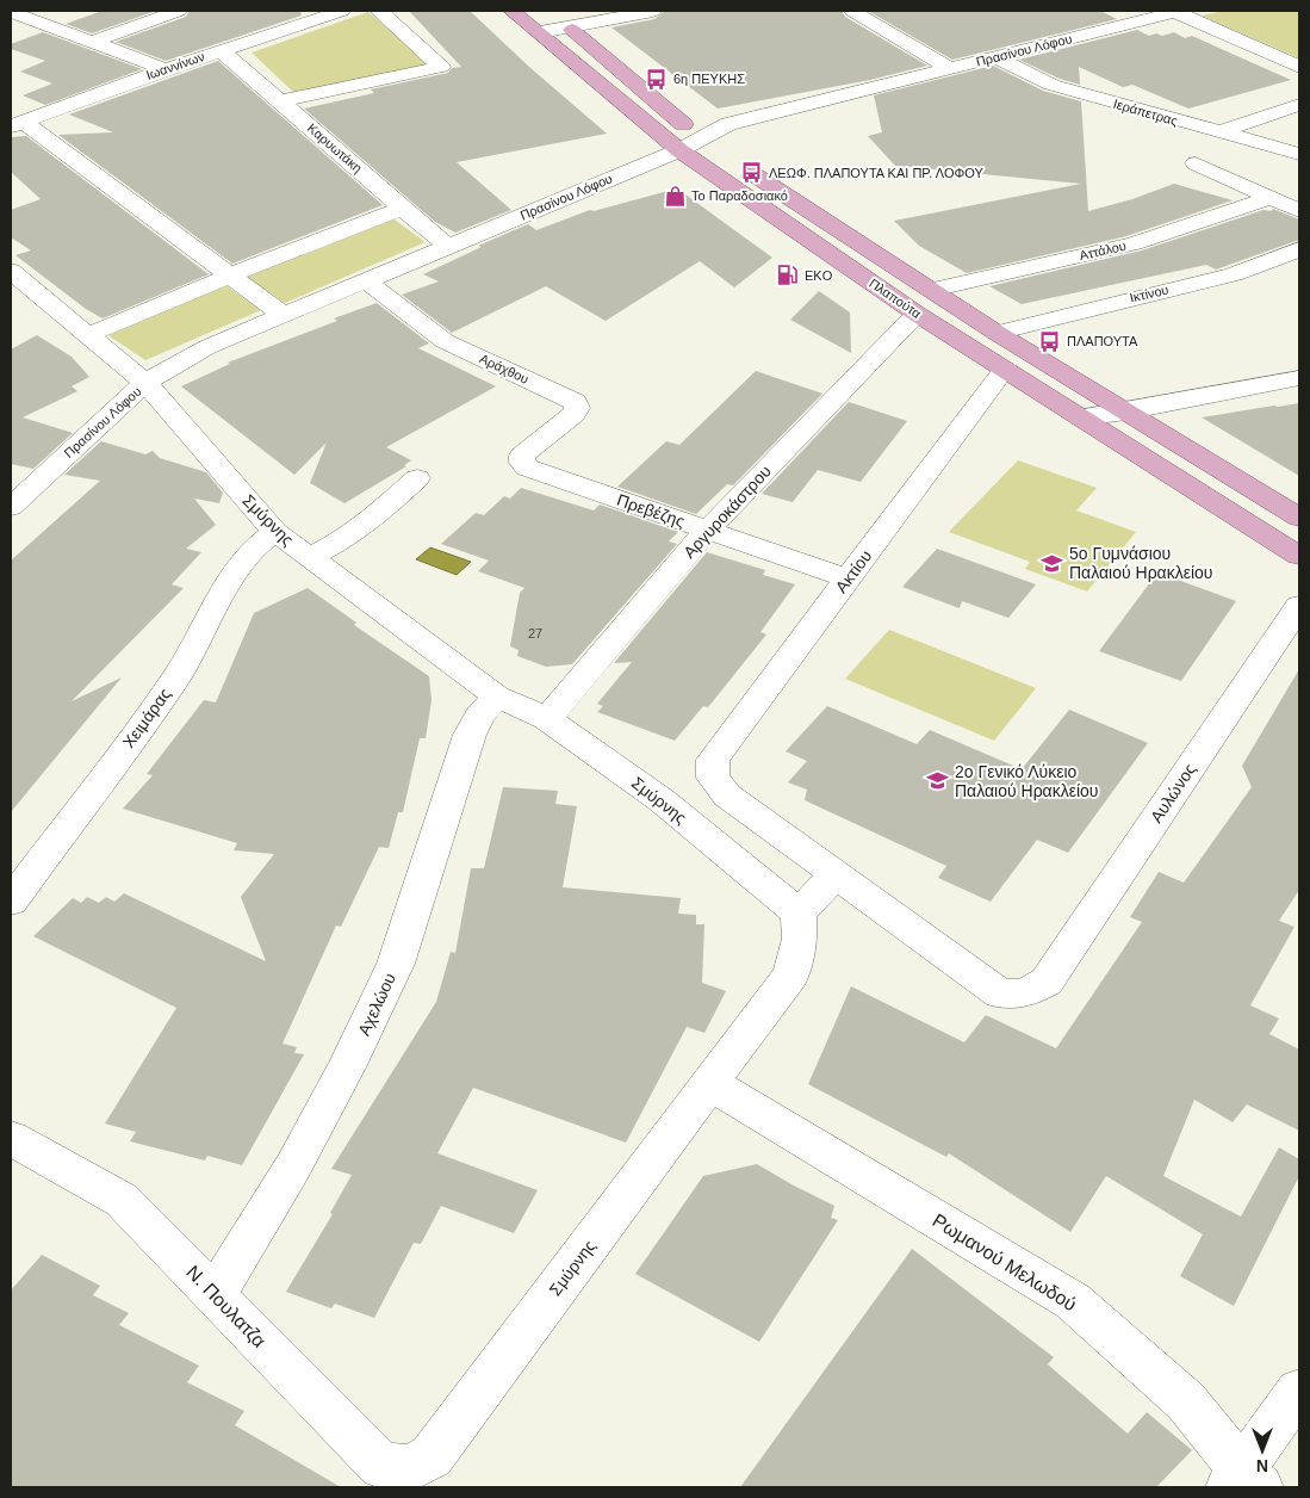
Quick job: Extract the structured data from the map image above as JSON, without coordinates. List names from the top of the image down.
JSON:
{
  "streets": {
    "main road": ["Πλαπούτα"],
    "street": [
      "Πρασίνου Λόφου",
      "Ιωαννίνων",
      "Ιεράπετρας",
      "Καρυωτάκη",
      "Αττάλου",
      "Ικτίνου",
      "Αράχθου",
      "Πρεβέζης",
      "Αργυροκάστρου",
      "Σμύρνης",
      "Ακτίου",
      "Χειμάρας",
      "Αυλώνος",
      "Αχελώου",
      "Ρωμανού Μελωδού",
      "Ν. Πουλατζα"
    ]
  },
  "crossings": [
    ["Πρασίνου Λόφου", "Ιεράπετρας"],
    ["Πρασίνου Λόφου", "Καρυωτάκη"],
    ["Πρασίνου Λόφου", "Πλαπούτα"],
    ["Πρασίνου Λόφου", "Αράχθου"],
    ["Πρασίνου Λόφου", "Σμύρνης"],
    ["Ιωαννίνων", "Καρυωτάκη"],
    ["Αττάλου", "Πλαπούτα"],
    ["Αττάλου", "Αργυροκάστρου"],
    ["Ικτίνου", "Πλαπούτα"],
    ["Πλαπούτα", "Αργυροκάστρου"],
    ["Πλαπούτα", "Ακτίου"],
    ["Αράχθου", "Πρεβέζης"],
    ["Πρεβέζης", "Αργυροκάστρου"],
    ["Πρεβέζης", "Ακτίου"],
    ["Αργυροκάστρου", "Σμύρνης"],
    ["Σμύρνης", "Χειμάρας"],
    ["Σμύρνης", "Αχελώου"],
    ["Σμύρνης", "Ρωμανού Μελωδού"],
    ["Σμύρνης", "Ν. Πουλατζα"],
    ["Ακτίου", "Αυλώνος"],
    ["Αχελώου", "Ν. Πουλατζα"]
  ],
  "places": {
    "bus stop": ["6η ΠΕΥΚΗΣ", "ΛΕΩΦ. ΠΛΑΠΟΥΤΑ ΚΑΙ ΠΡ. ΛΟΦΟΥ", "ΠΛΑΠΟΥΤΑ"],
    "shop": ["Το Παραδοσιακό"],
    "fuel station": ["EKO"],
    "school or university": ["5ο Γυμνάσιου Παλαιού Ηρακλείου", "2ο Γενικό Λύκειο Παλαιού Ηρακλείου"]
  },
  "house_numbers": ["27"],
  "north": "bottom"
}
